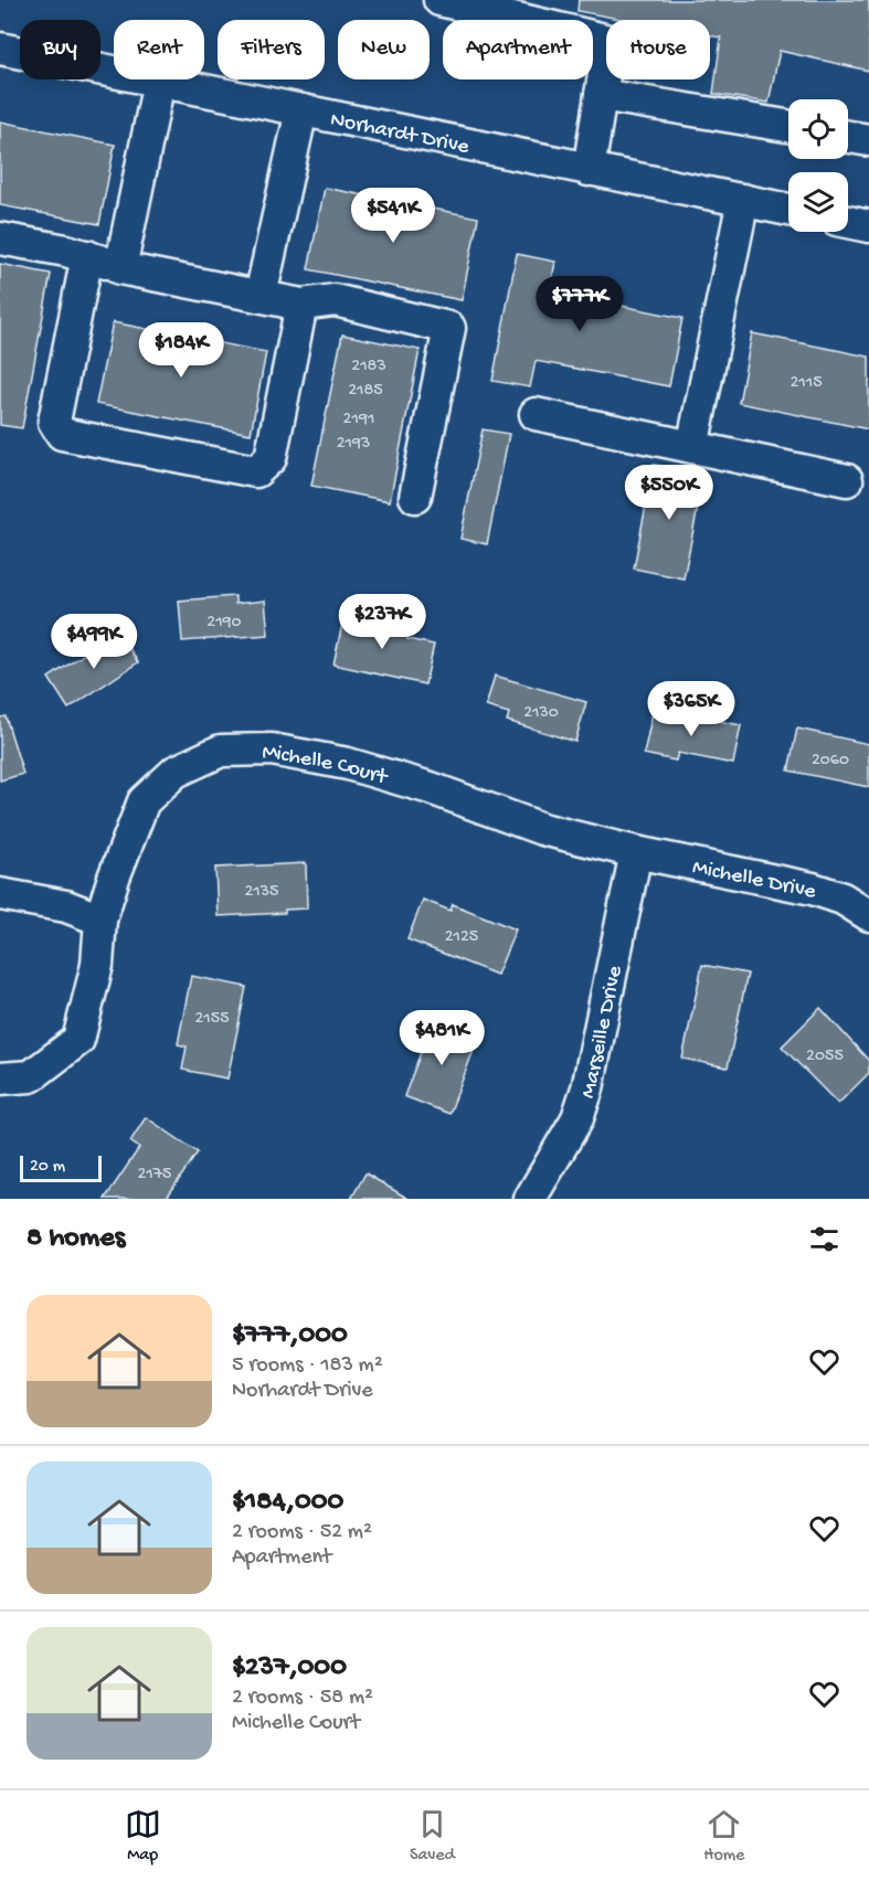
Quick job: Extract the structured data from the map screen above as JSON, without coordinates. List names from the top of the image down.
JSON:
{
  "streets": {
    "street": [
      "Norhardt Drive",
      "Michelle Court",
      "Michelle Drive",
      "Marseille Drive"
    ]
  },
  "crossings": [
    ["Michelle Court", "Michelle Drive"],
    ["Michelle Court", "Marseille Drive"],
    ["Michelle Drive", "Marseille Drive"]
  ],
  "house_numbers": [
    "2183",
    "2115",
    "2185",
    "2191",
    "2193",
    "2190",
    "2130",
    "2060",
    "2135",
    "2125",
    "2155",
    "2055",
    "2175"
  ],
  "scale_bar": "20 m",
  "page": {
    "chip": [
      "Buy",
      "Rent",
      "Filters",
      "New",
      "Apartment",
      "House"
    ],
    "price": [
      "$541K",
      "$777K",
      "$184K",
      "$550K",
      "$237K",
      "$499K",
      "$365K",
      "$481K"
    ],
    "scale": "20 m",
    "heading": "8 homes",
    "list": [
      {
        "name": "$777,000",
        "note": "5 rooms · 183 m² · Norhardt Drive"
      },
      {
        "name": "$184,000",
        "note": "2 rooms · 52 m² · Apartment"
      },
      {
        "name": "$237,000",
        "note": "2 rooms · 58 m² · Michelle Court"
      }
    ],
    "tabs": ["Map", "Saved", "Home"]
  }
}
